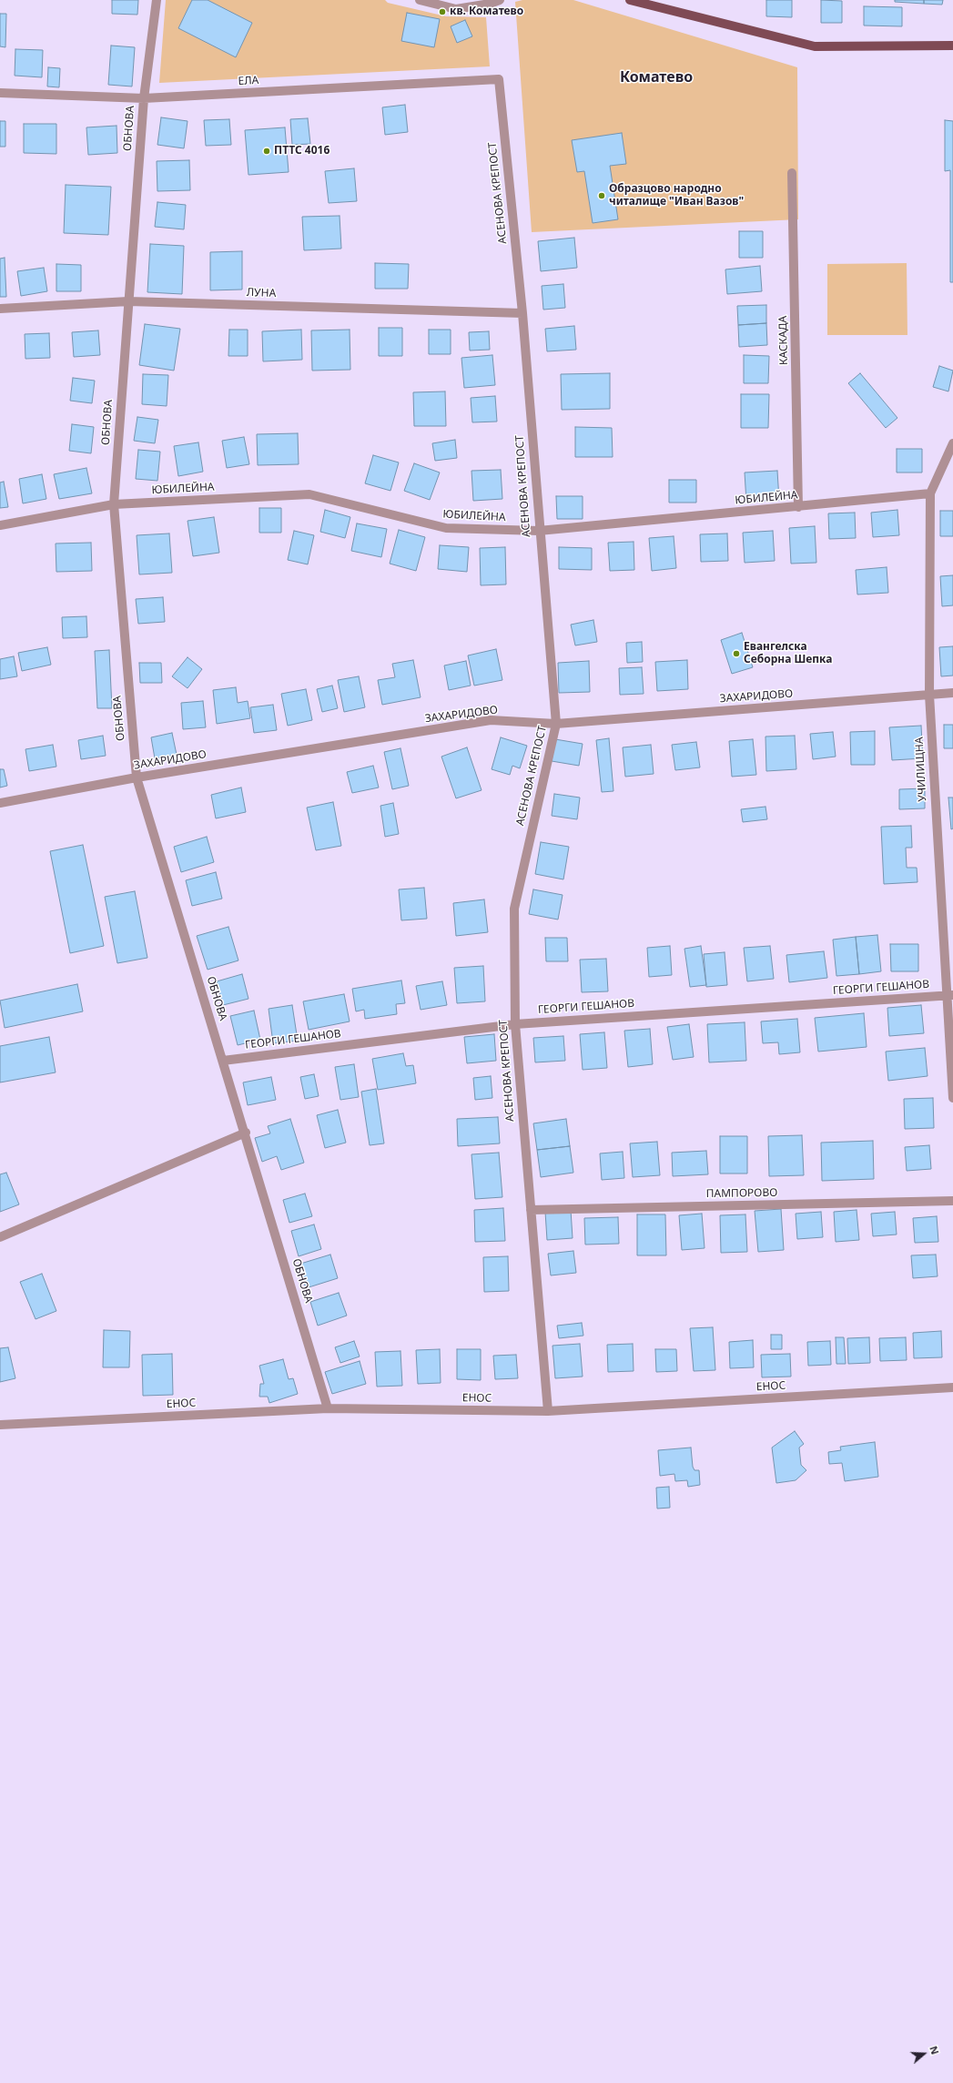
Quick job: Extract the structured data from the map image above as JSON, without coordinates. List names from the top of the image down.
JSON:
{
  "streets": {
    "street": [
      "ЕЛА",
      "ОБНОВА",
      "АСЕНОВА КРЕПОСТ",
      "ЛУНА",
      "КАСКАДА",
      "ЮБИЛЕЙНА",
      "ЗАХАРИДОВО",
      "УЧИЛИЩНА",
      "ГЕОРГИ ГЕШАНОВ",
      "ПАМПОРОВО",
      "ЕНОС"
    ]
  },
  "crossings": [
    ["ЕЛА", "ОБНОВА"],
    ["ЕЛА", "АСЕНОВА КРЕПОСТ"],
    ["ОБНОВА", "ЛУНА"],
    ["ОБНОВА", "ЮБИЛЕЙНА"],
    ["ОБНОВА", "ЗАХАРИДОВО"],
    ["ОБНОВА", "ГЕОРГИ ГЕШАНОВ"],
    ["ОБНОВА", "ЕНОС"],
    ["АСЕНОВА КРЕПОСТ", "ЛУНА"],
    ["АСЕНОВА КРЕПОСТ", "ЮБИЛЕЙНА"],
    ["АСЕНОВА КРЕПОСТ", "ЗАХАРИДОВО"],
    ["АСЕНОВА КРЕПОСТ", "ГЕОРГИ ГЕШАНОВ"],
    ["АСЕНОВА КРЕПОСТ", "ПАМПОРОВО"],
    ["АСЕНОВА КРЕПОСТ", "ЕНОС"],
    ["КАСКАДА", "ЮБИЛЕЙНА"],
    ["ЮБИЛЕЙНА", "УЧИЛИЩНА"],
    ["ЗАХАРИДОВО", "УЧИЛИЩНА"],
    ["УЧИЛИЩНА", "ГЕОРГИ ГЕШАНОВ"]
  ],
  "districts": ["Коматево"],
  "places": [
    "кв. Коматево",
    "ПТТС 4016",
    "Образцово народно читалище \"Иван Вазов\"",
    "Евангелска Себорна Шепка"
  ],
  "north": "right"
}
